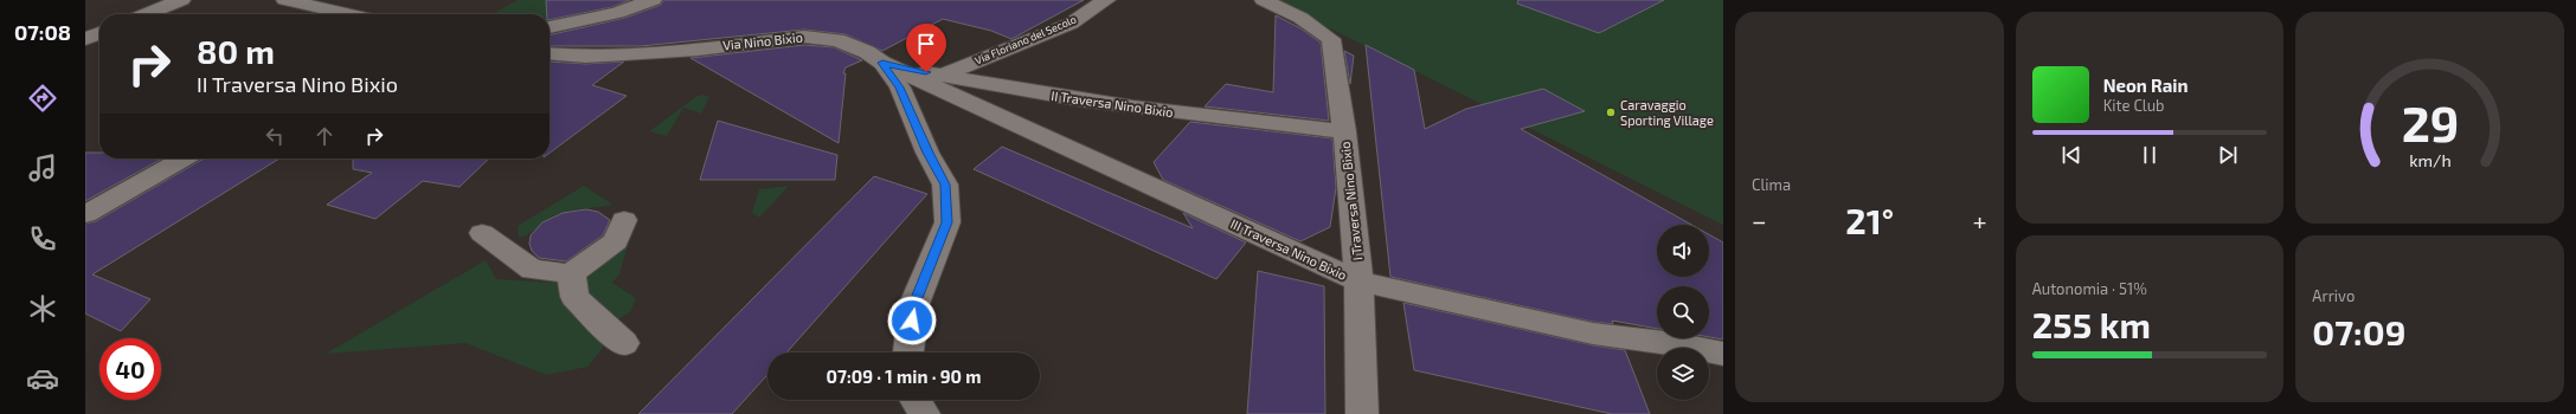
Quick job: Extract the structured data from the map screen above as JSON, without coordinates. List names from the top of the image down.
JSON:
{
  "streets": {
    "street": [
      "Via Floriano del Secolo",
      "Via Nino Bixio",
      "II Traversa Nino Bixio",
      "I Traversa Nino Bixio",
      "III Traversa Nino Bixio"
    ]
  },
  "crossings": [
    ["Via Floriano del Secolo", "II Traversa Nino Bixio"],
    ["Via Nino Bixio", "II Traversa Nino Bixio"],
    ["Via Nino Bixio", "III Traversa Nino Bixio"],
    ["II Traversa Nino Bixio", "I Traversa Nino Bixio"],
    ["II Traversa Nino Bixio", "III Traversa Nino Bixio"],
    ["I Traversa Nino Bixio", "III Traversa Nino Bixio"]
  ],
  "places": ["Caravaggio Sporting Village"],
  "page": {
    "tabs": "07:08",
    "tile": [
      "Clima",
      ["Autonomia · 51%", "255 km"],
      ["Arrivo", "07:09"]
    ],
    "turn": ["80 m", "II Traversa Nino Bixio"],
    "song": ["Neon Rain", "Kite Club"],
    "heat": ["−", "21°", "+"],
    "limit": "40",
    "trip": "07:09 · 1 min · 90 m",
    "gauge": ["29", "km/h"]
  }
}
